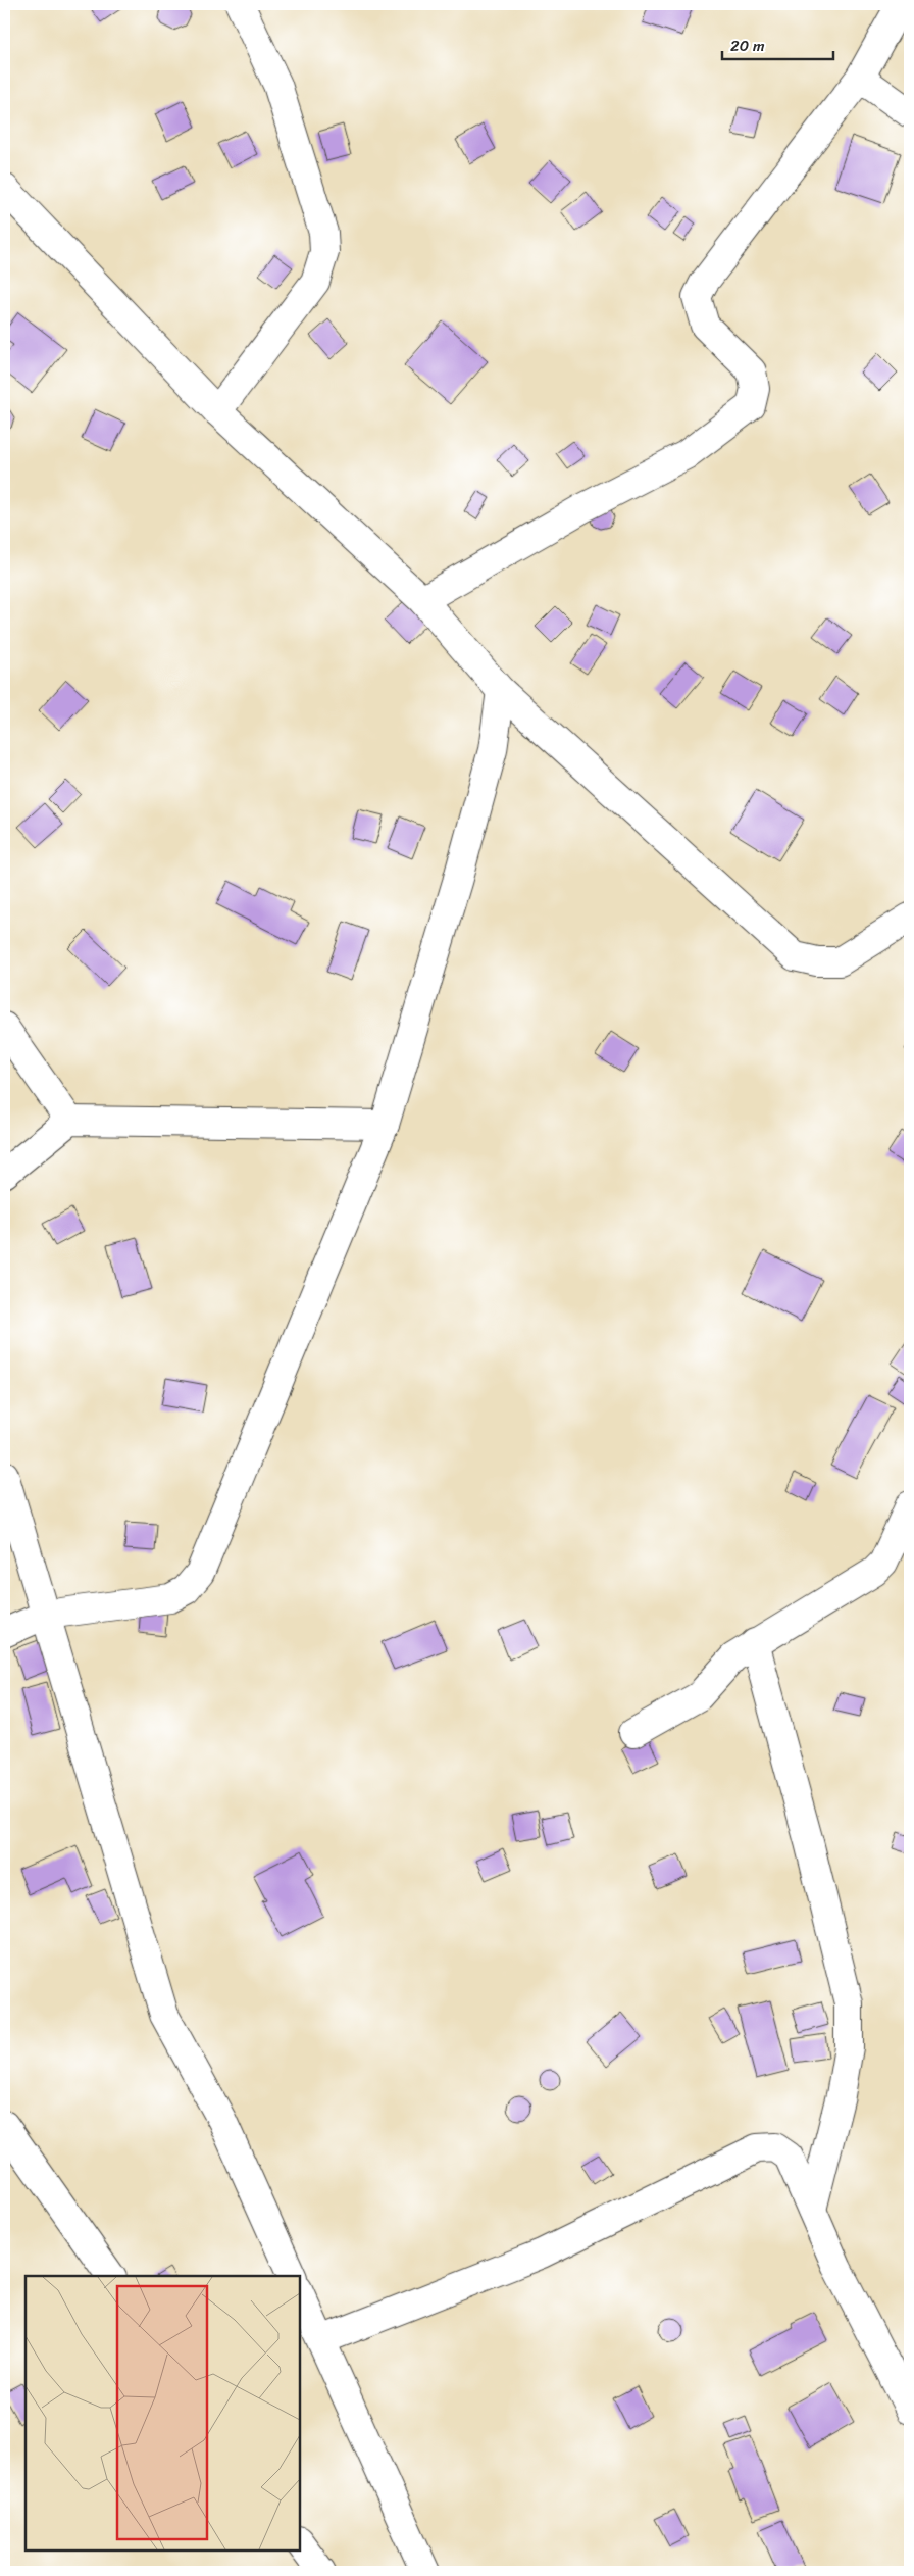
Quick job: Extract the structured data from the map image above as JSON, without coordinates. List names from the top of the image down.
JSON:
{
  "scale_bar": "20 m"
}
